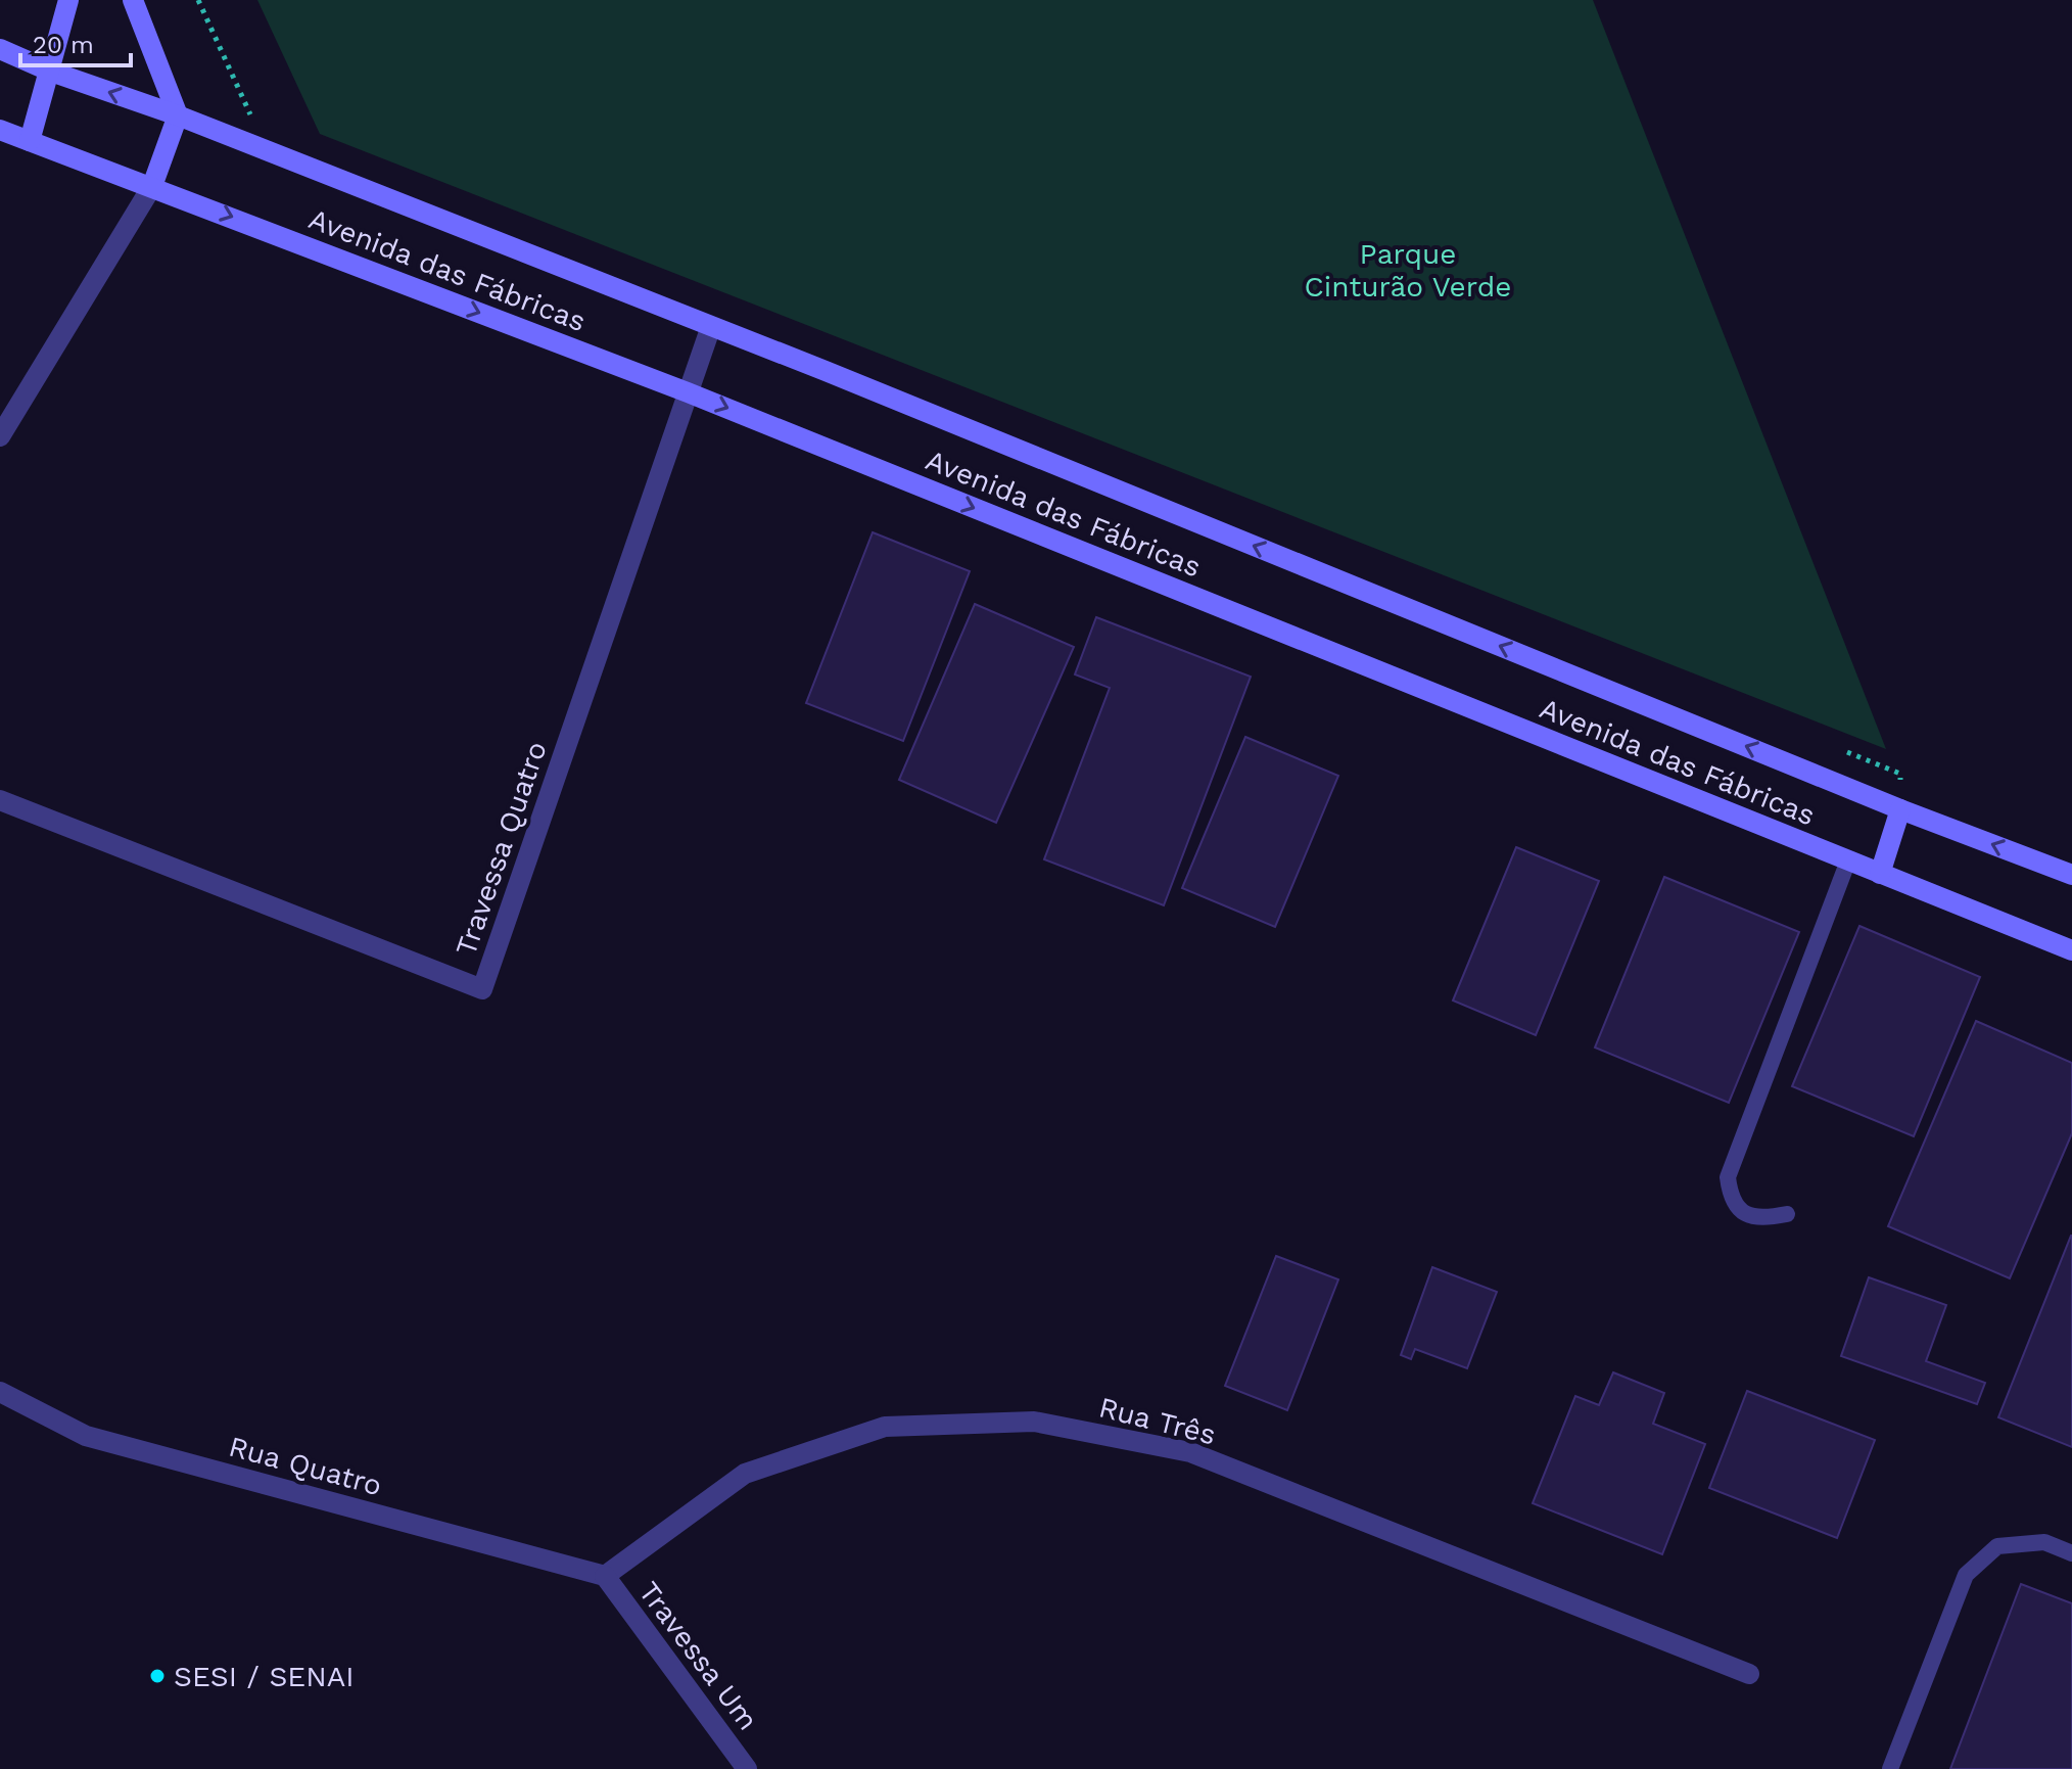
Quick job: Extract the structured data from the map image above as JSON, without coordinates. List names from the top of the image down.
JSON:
{
  "streets": {
    "street": [
      "Avenida das Fábricas",
      "Travessa Quatro",
      "Rua Três",
      "Rua Quatro",
      "Travessa Um"
    ]
  },
  "crossings": [
    ["Avenida das Fábricas", "Travessa Quatro"],
    ["Rua Três", "Rua Quatro"],
    ["Rua Três", "Travessa Um"],
    ["Rua Quatro", "Travessa Um"]
  ],
  "parks": ["Parque Cinturão Verde"],
  "places": ["SESI / SENAI"],
  "scale_bar": "20 m"
}
